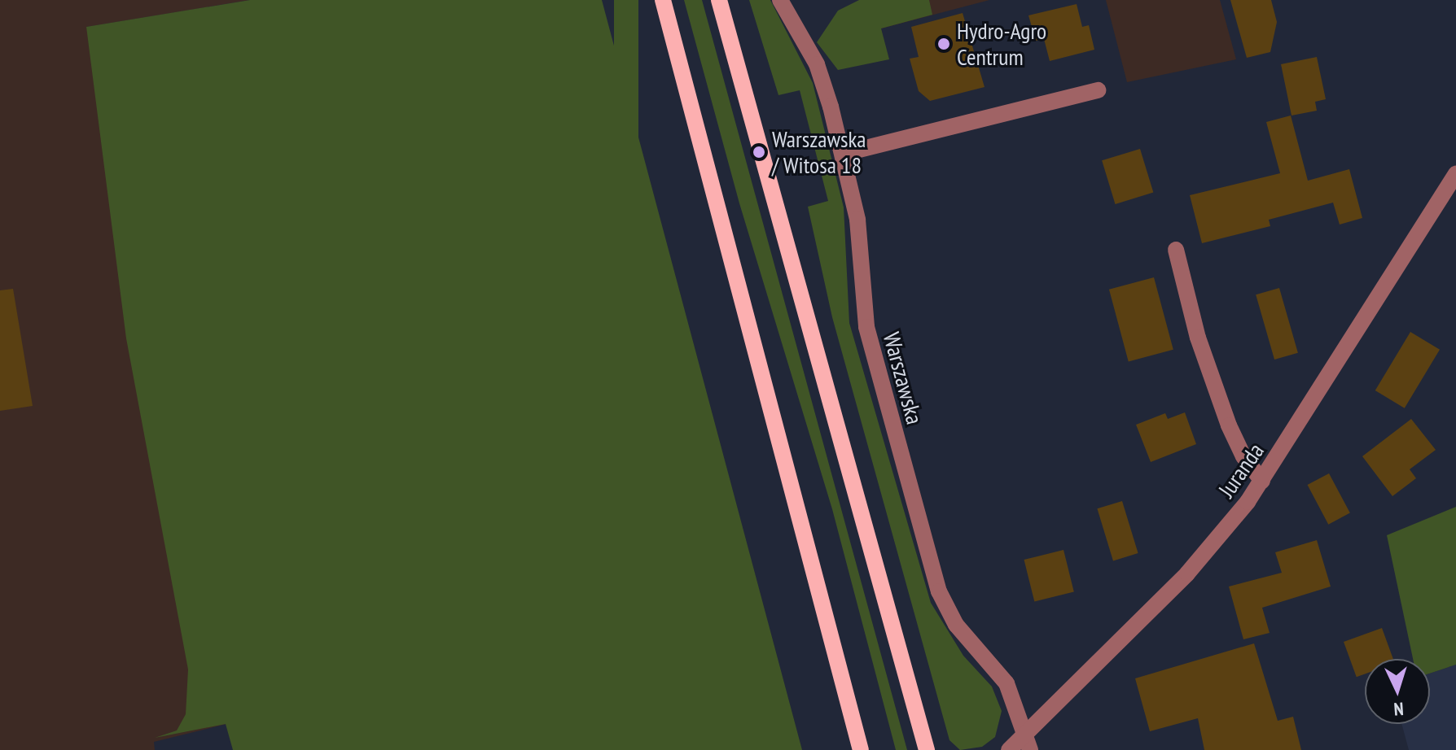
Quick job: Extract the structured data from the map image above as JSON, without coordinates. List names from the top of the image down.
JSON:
{
  "streets": {
    "street": ["Warszawska", "Juranda"]
  },
  "crossings": [
    ["Warszawska", "Juranda"]
  ],
  "places": ["Hydro-Agro Centrum", "Warszawska / Witosa 18"],
  "north": "bottom"
}
